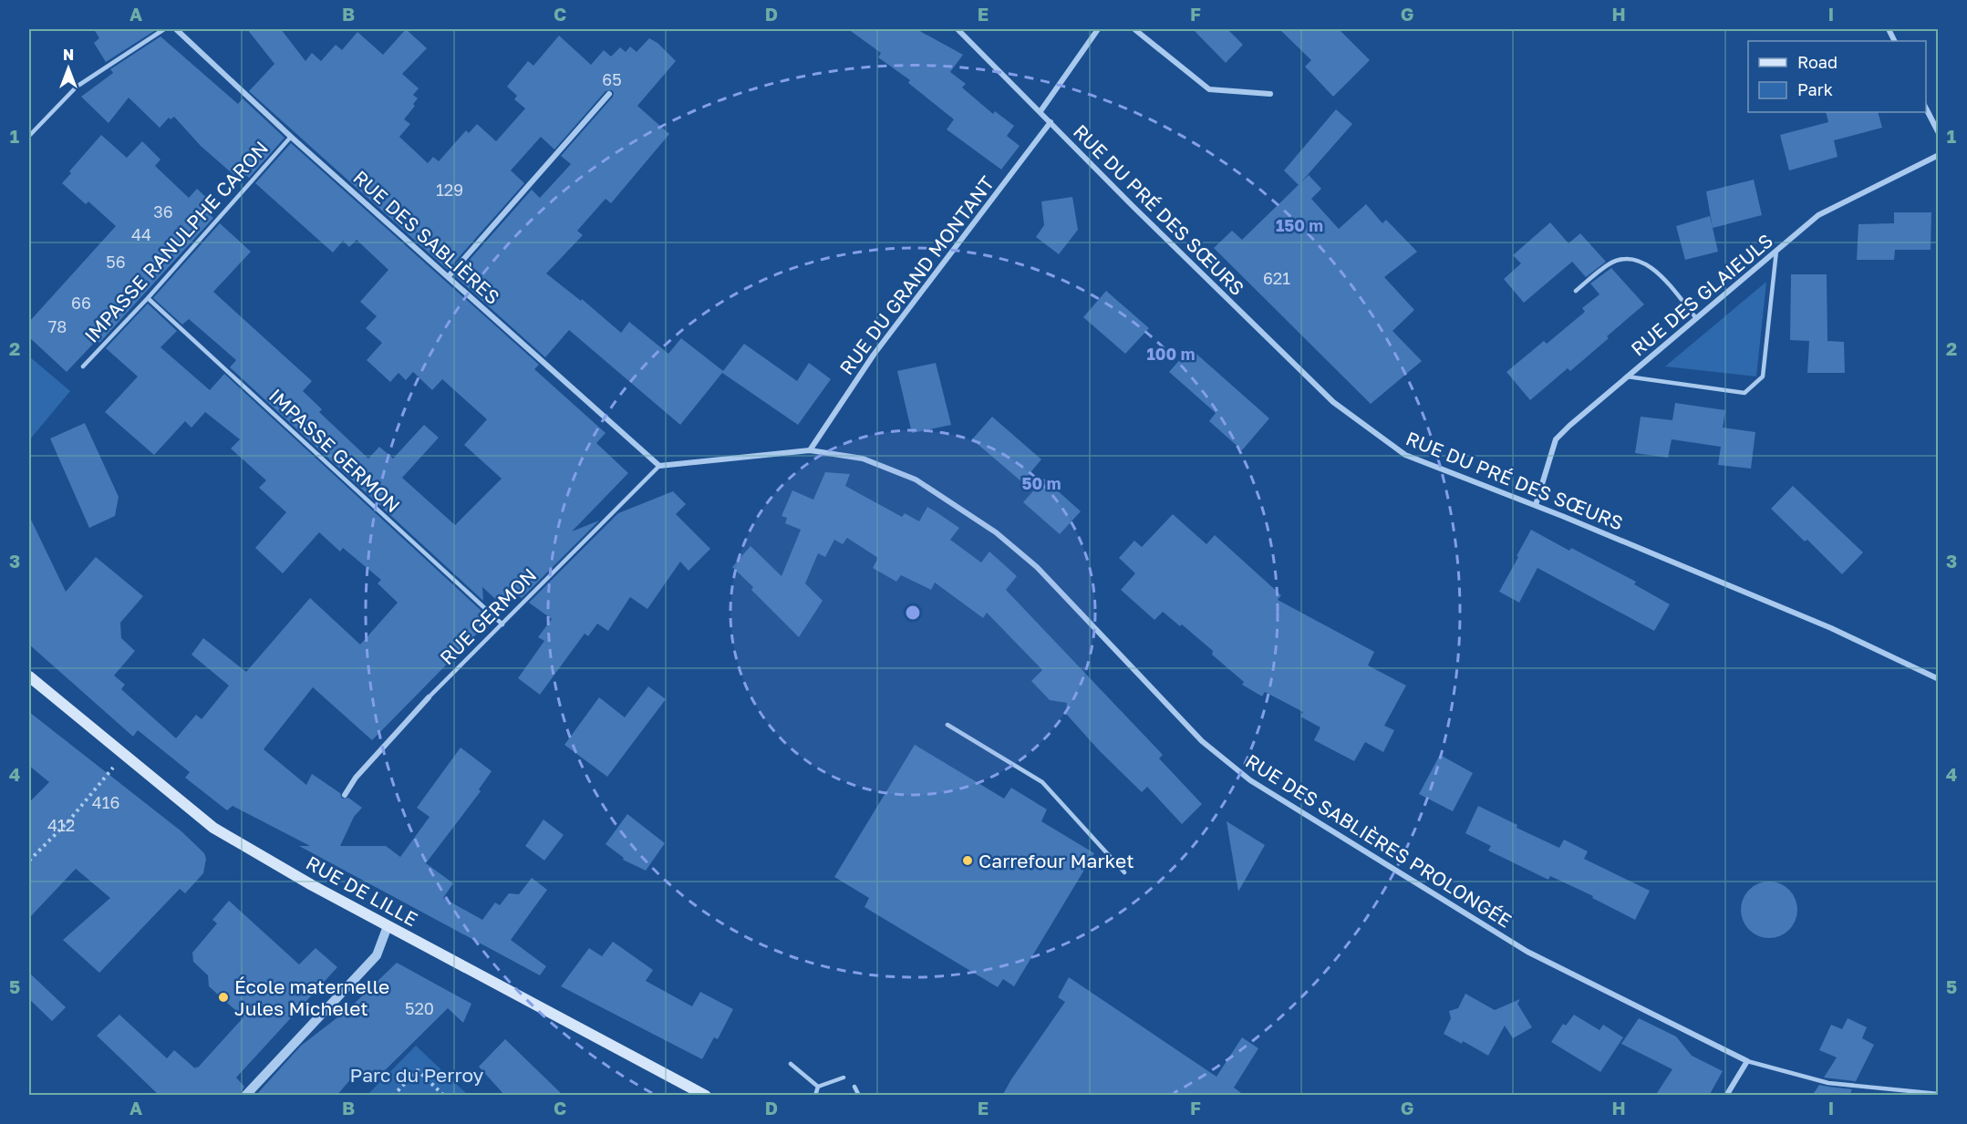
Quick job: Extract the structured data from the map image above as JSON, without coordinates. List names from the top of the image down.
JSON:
{
  "streets": {
    "main road": ["RUE DE LILLE"],
    "street": [
      "RUE DU PRÉ DES SŒURS",
      "RUE DES SABLIÈRES",
      "RUE DU GRAND MONTANT",
      "RUE DES GLAIEULS",
      "RUE GERMON",
      "RUE DES SABLIÈRES PROLONGÉE"
    ],
    "lane": ["IMPASSE RANULPHE CARON", "IMPASSE GERMON"]
  },
  "crossings": [
    ["RUE DU PRÉ DES SŒURS", "RUE DU GRAND MONTANT"],
    ["RUE DU PRÉ DES SŒURS", "RUE DES GLAIEULS"],
    ["RUE DES SABLIÈRES", "IMPASSE RANULPHE CARON"],
    ["RUE DES SABLIÈRES", "RUE GERMON"],
    ["RUE DES SABLIÈRES", "RUE DES SABLIÈRES PROLONGÉE"],
    ["IMPASSE RANULPHE CARON", "IMPASSE GERMON"],
    ["RUE DU GRAND MONTANT", "RUE DES SABLIÈRES PROLONGÉE"],
    ["IMPASSE GERMON", "RUE GERMON"],
    ["RUE GERMON", "RUE DES SABLIÈRES PROLONGÉE"]
  ],
  "parks": ["Parc du Perroy"],
  "places": ["Carrefour Market", "École maternelle Jules Michelet"],
  "house_numbers": [
    "65",
    "129",
    "36",
    "44",
    "56",
    "621",
    "66",
    "78",
    "416",
    "412",
    "520"
  ],
  "legend": ["Road", "Park"],
  "north": "top",
  "grid": {
    "columns": [
      "A",
      "B",
      "C",
      "D",
      "E",
      "F",
      "G",
      "H",
      "I"
    ],
    "rows": [
      "1",
      "2",
      "3",
      "4",
      "5"
    ]
  },
  "rings": ["150 m", "100 m", "50 m"]
}
